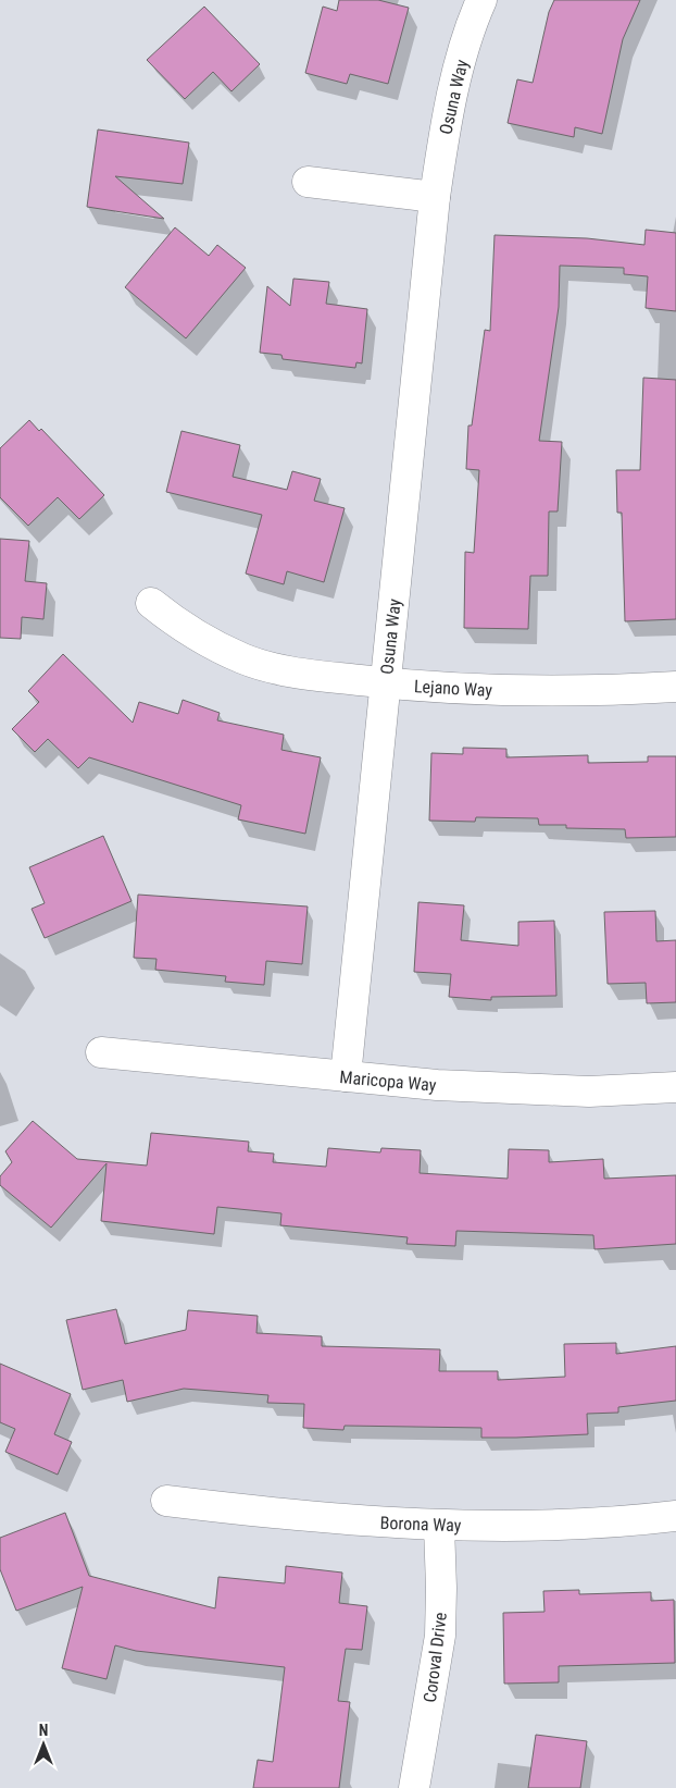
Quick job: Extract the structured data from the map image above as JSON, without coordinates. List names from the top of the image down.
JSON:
{
  "streets": {
    "street": [
      "Osuna Way",
      "Lejano Way",
      "Maricopa Way",
      "Borona Way",
      "Coroval Drive"
    ]
  },
  "crossings": [
    ["Osuna Way", "Lejano Way"],
    ["Osuna Way", "Maricopa Way"],
    ["Borona Way", "Coroval Drive"]
  ],
  "north": "top"
}
